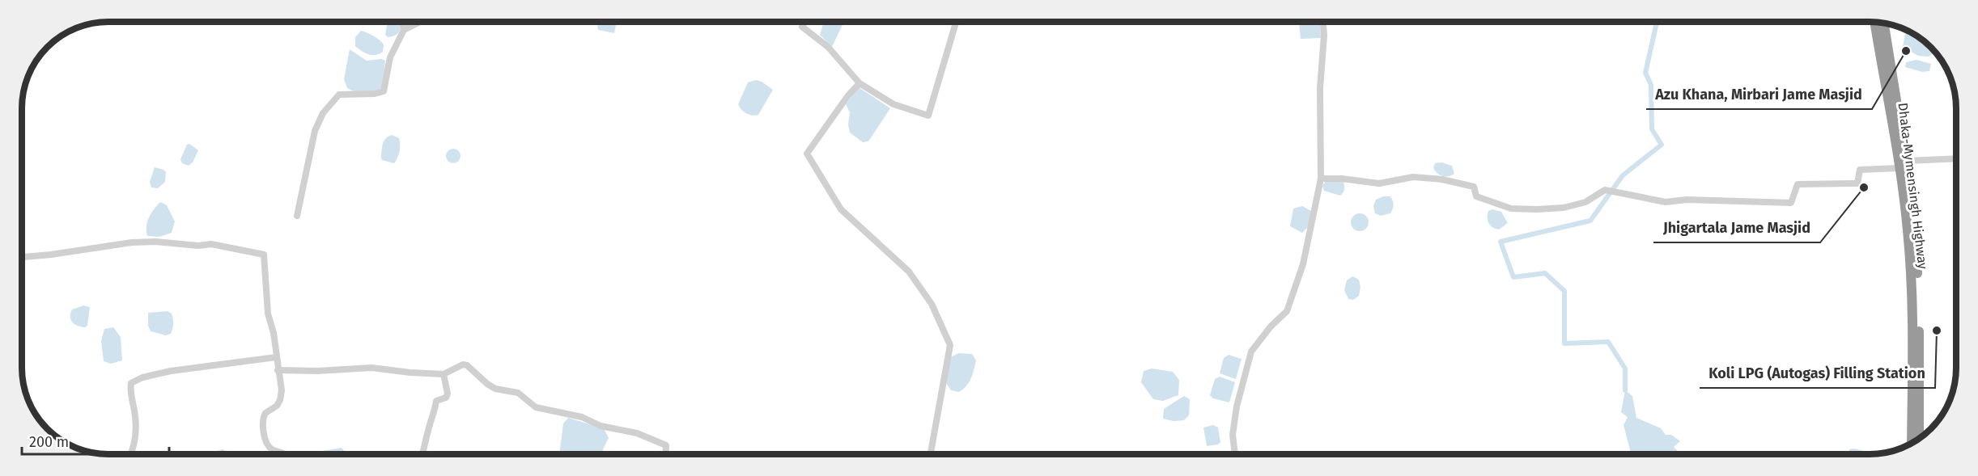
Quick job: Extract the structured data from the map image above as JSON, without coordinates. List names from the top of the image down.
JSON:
{
  "streets": {
    "highway": ["Dhaka-Mymensingh Highway"]
  },
  "places": ["Azu Khana, Mirbari Jame Masjid", "Jhigartala Jame Masjid", "Koli LPG (Autogas) Filling Station"],
  "scale_bar": "200 m"
}
